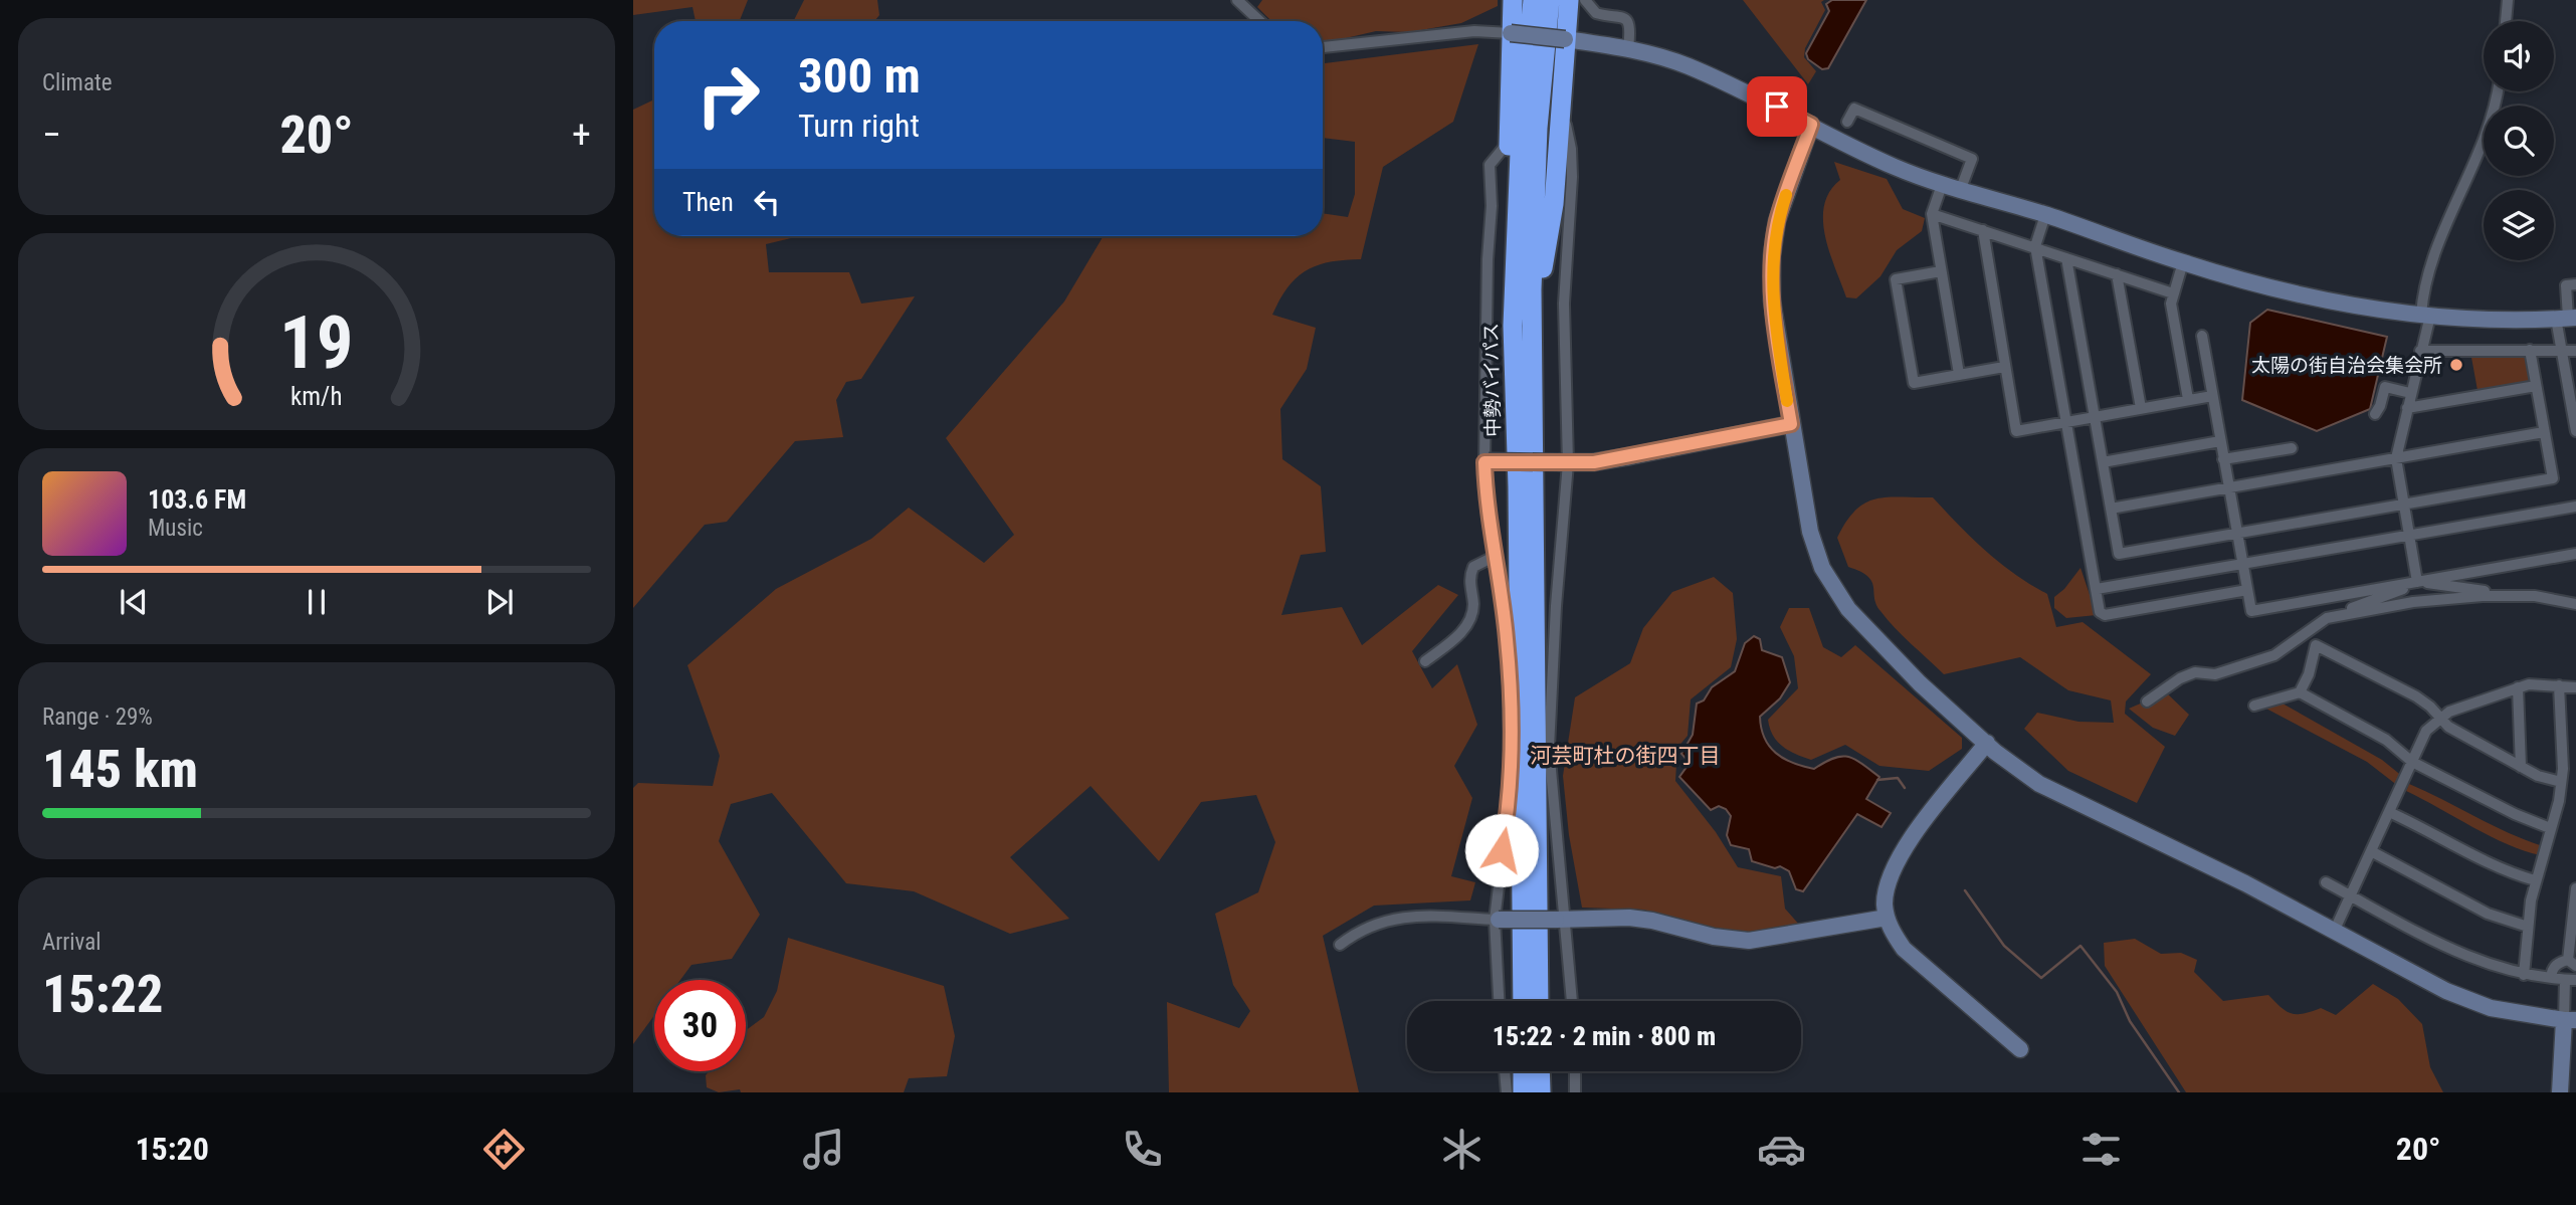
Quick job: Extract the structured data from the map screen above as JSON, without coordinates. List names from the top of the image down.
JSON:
{
  "streets": {
    "highway": ["中勢バイパス"]
  },
  "districts": ["河芸町杜の街四丁目"],
  "places": ["太陽の街自治会集会所"],
  "page": {
    "tile": [
      "Climate",
      ["Range · 29%", "145 km"],
      ["Arrival", "15:22"]
    ],
    "turn": ["300 m", "Turn right"],
    "heat": ["−", "20°", "+"],
    "then": "Then",
    "song": ["103.6 FM", "Music"],
    "limit": "30",
    "trip": "15:22 · 2 min · 800 m",
    "tabs": ["15:20", "20°"],
    "gauge": ["19", "km/h"]
  }
}
